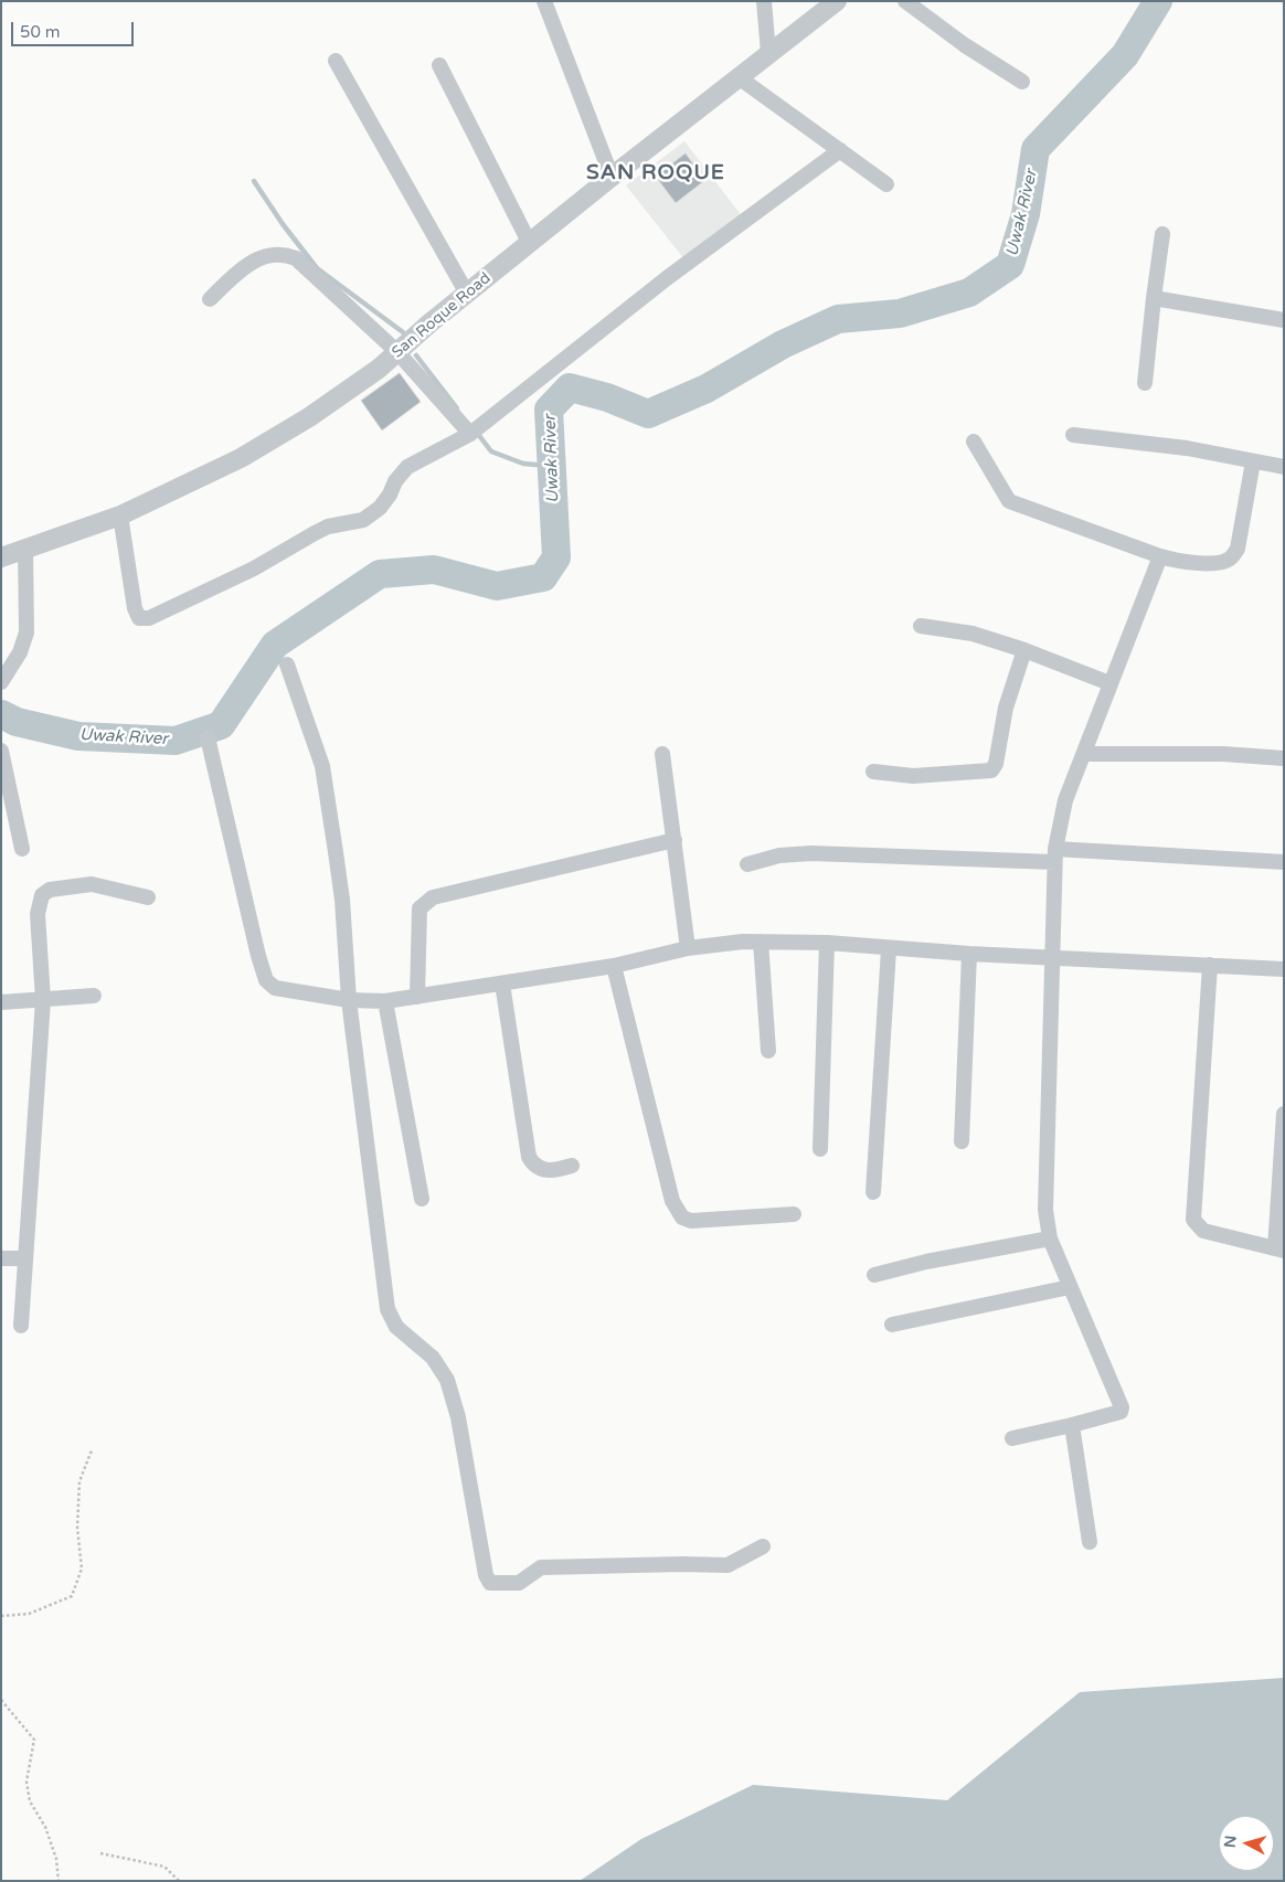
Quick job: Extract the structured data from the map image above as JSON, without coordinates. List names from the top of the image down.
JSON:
{
  "streets": {
    "street": ["San Roque Road"]
  },
  "districts": ["SAN ROQUE"],
  "water": ["Uwak River"],
  "scale_bar": "50 m",
  "north": "left"
}
